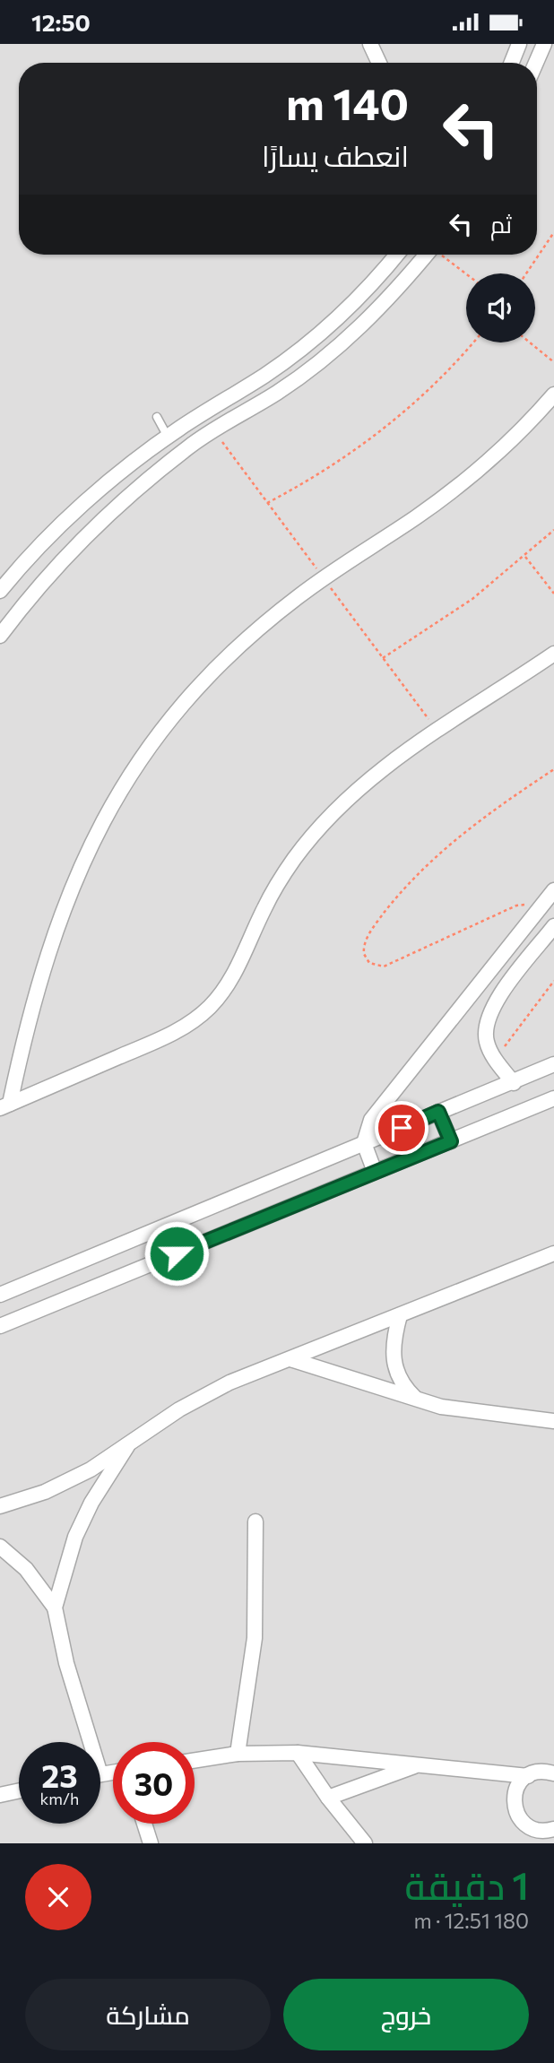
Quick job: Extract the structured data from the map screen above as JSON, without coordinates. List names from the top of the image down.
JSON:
{
  "page": {
    "status": "12:50",
    "turn": ["140 m", "انعطف يسارًا"],
    "then": "ثم",
    "speed": "23 km/h",
    "limit": "30",
    "heading": ["1 دقيقة", "180 m · 12:51"],
    "buttons": ["خروج", "مشاركة"]
  }
}
